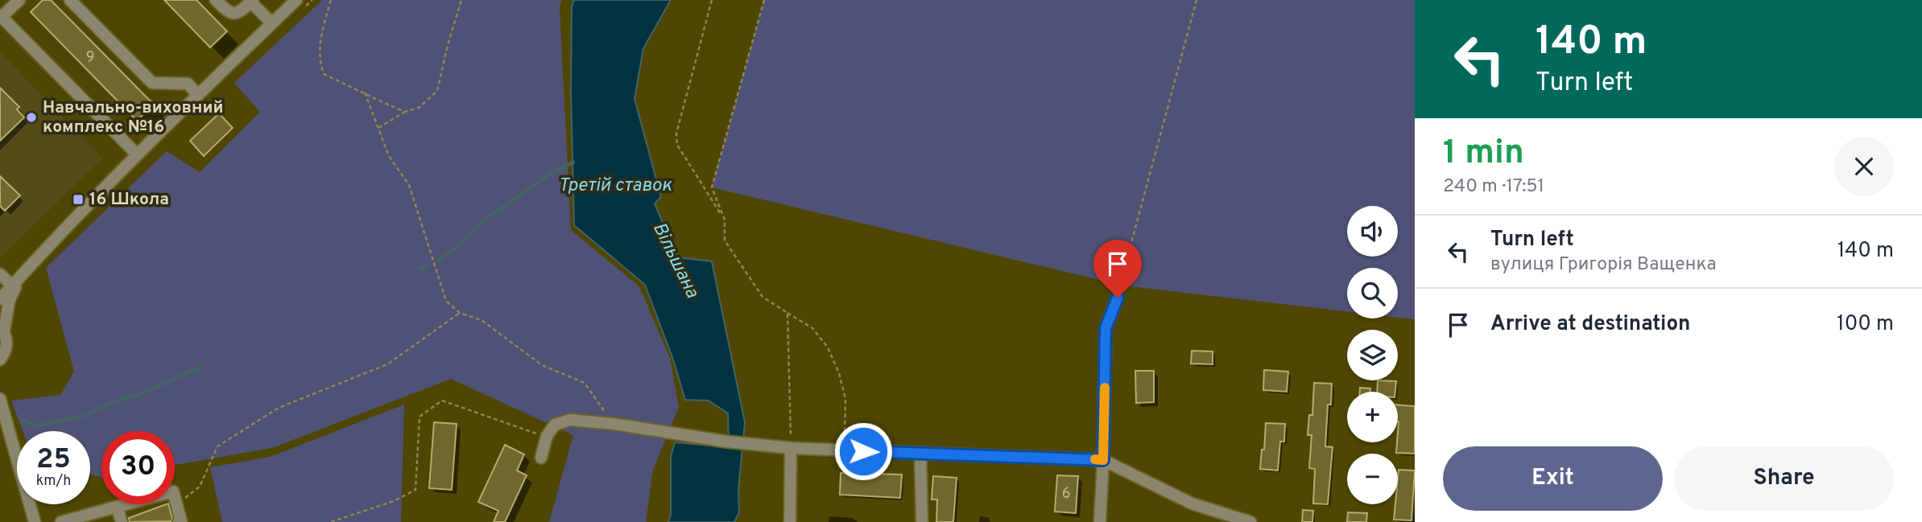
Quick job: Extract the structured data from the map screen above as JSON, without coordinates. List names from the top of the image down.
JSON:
{
  "water": ["Третій ставок", "Вільшана"],
  "places": {
    "other": ["Навчально-виховний комплекс №16"],
    "transit": ["16 Школа"]
  },
  "house_numbers": ["9", "6"],
  "page": {
    "turn": ["140 m", "Turn left"],
    "heading": ["1 min", "240 m · 17:51"],
    "map_buttons": ["+", "−"],
    "list": [
      {
        "name": "Turn left",
        "note": "вулиця Григорія Ващенка",
        "value": "140 m"
      },
      {
        "name": "Arrive at destination",
        "value": "100 m"
      }
    ],
    "speed": "25 km/h",
    "limit": "30",
    "buttons": ["Exit", "Share"]
  }
}
